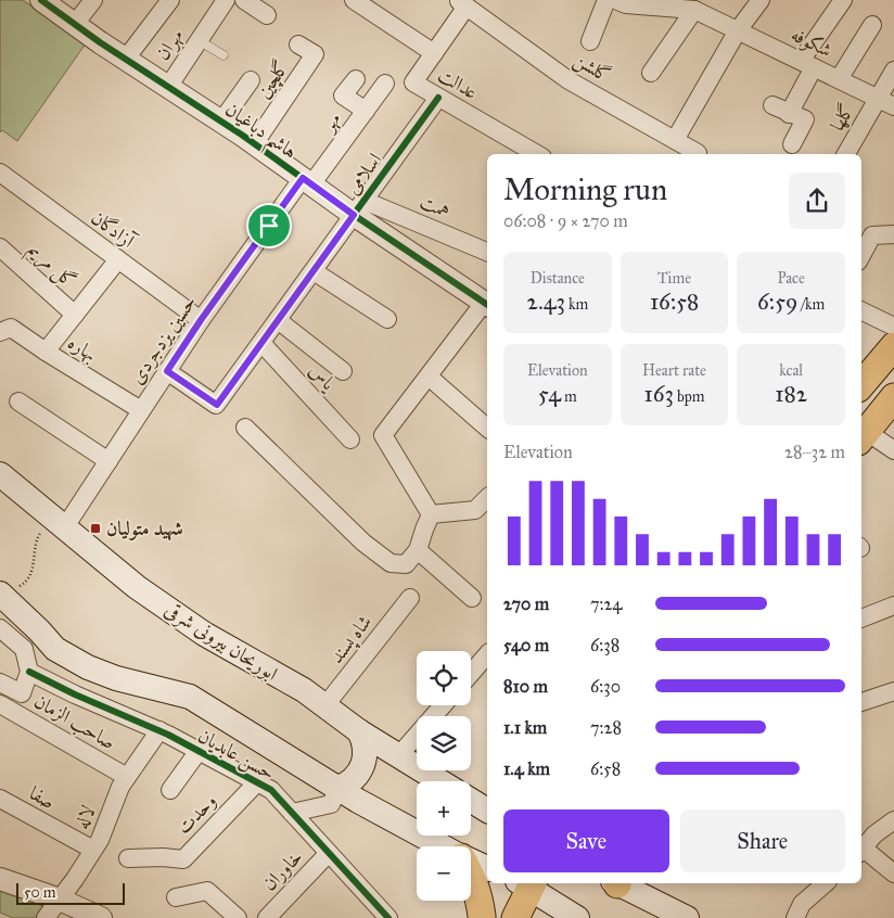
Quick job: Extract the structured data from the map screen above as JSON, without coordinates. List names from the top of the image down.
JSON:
{
  "streets": {
    "main road": ["ابوریحان بیرونی شرقی"],
    "street": [
      "شکوفه",
      "مهران",
      "گلشن",
      "گلچین",
      "عدالت",
      "گلها",
      "مهر",
      "هاشم دباغیان",
      "اسلامی",
      "همت",
      "آزادگان",
      "گل مریم",
      "حسین یزدجردی",
      "بهاره",
      "یاس",
      "شاه پسند",
      "صاحب الزمان",
      "حسن عابدیان",
      "صفا",
      "وحدت",
      "لاله",
      "خاوران"
    ]
  },
  "crossings": [
    ["شکوفه", "گلها"],
    ["مهران", "هاشم دباغیان"],
    ["گلشن", "عدالت"],
    ["گلچین", "هاشم دباغیان"],
    ["عدالت", "اسلامی"],
    ["مهر", "هاشم دباغیان"],
    ["مهر", "حسین یزدجردی"],
    ["هاشم دباغیان", "اسلامی"],
    ["هاشم دباغیان", "همت"],
    ["هاشم دباغیان", "حسین یزدجردی"],
    ["اسلامی", "همت"],
    ["اسلامی", "حسین یزدجردی"],
    ["اسلامی", "یاس"],
    ["آزادگان", "حسین یزدجردی"],
    ["حسین یزدجردی", "بهاره"],
    ["حسین یزدجردی", "ابوریحان بیرونی شرقی"],
    ["شاه پسند", "ابوریحان بیرونی شرقی"],
    ["صاحب الزمان", "لاله"],
    ["حسن عابدیان", "وحدت"],
    ["حسن عابدیان", "لاله"],
    ["حسن عابدیان", "خاوران"],
    ["صفا", "لاله"]
  ],
  "places": {
    "transit": ["شهید متولیان"]
  },
  "scale_bar": "50 m",
  "page": {
    "heading": ["Morning run", "06:08 · 9 × 270 m"],
    "stats": [
      ["Distance", "2.43 km"],
      ["Time", "16:58"],
      ["Pace", "6:59 /km"],
      ["Elevation", "54 m"],
      ["Heart rate", "163 bpm"],
      ["kcal", "182"]
    ],
    "chart": ["Elevation", "28–32 m"],
    "list": [
      {
        "name": "270 m",
        "note": "7:24"
      },
      {
        "name": "540 m",
        "note": "6:38"
      },
      {
        "name": "810 m",
        "note": "6:30"
      },
      {
        "name": "1.1 km",
        "note": "7:28"
      },
      {
        "name": "1.4 km",
        "note": "6:58"
      }
    ],
    "map_buttons": ["+", "−"],
    "buttons": ["Save", "Share"],
    "scale": "50 m"
  }
}
